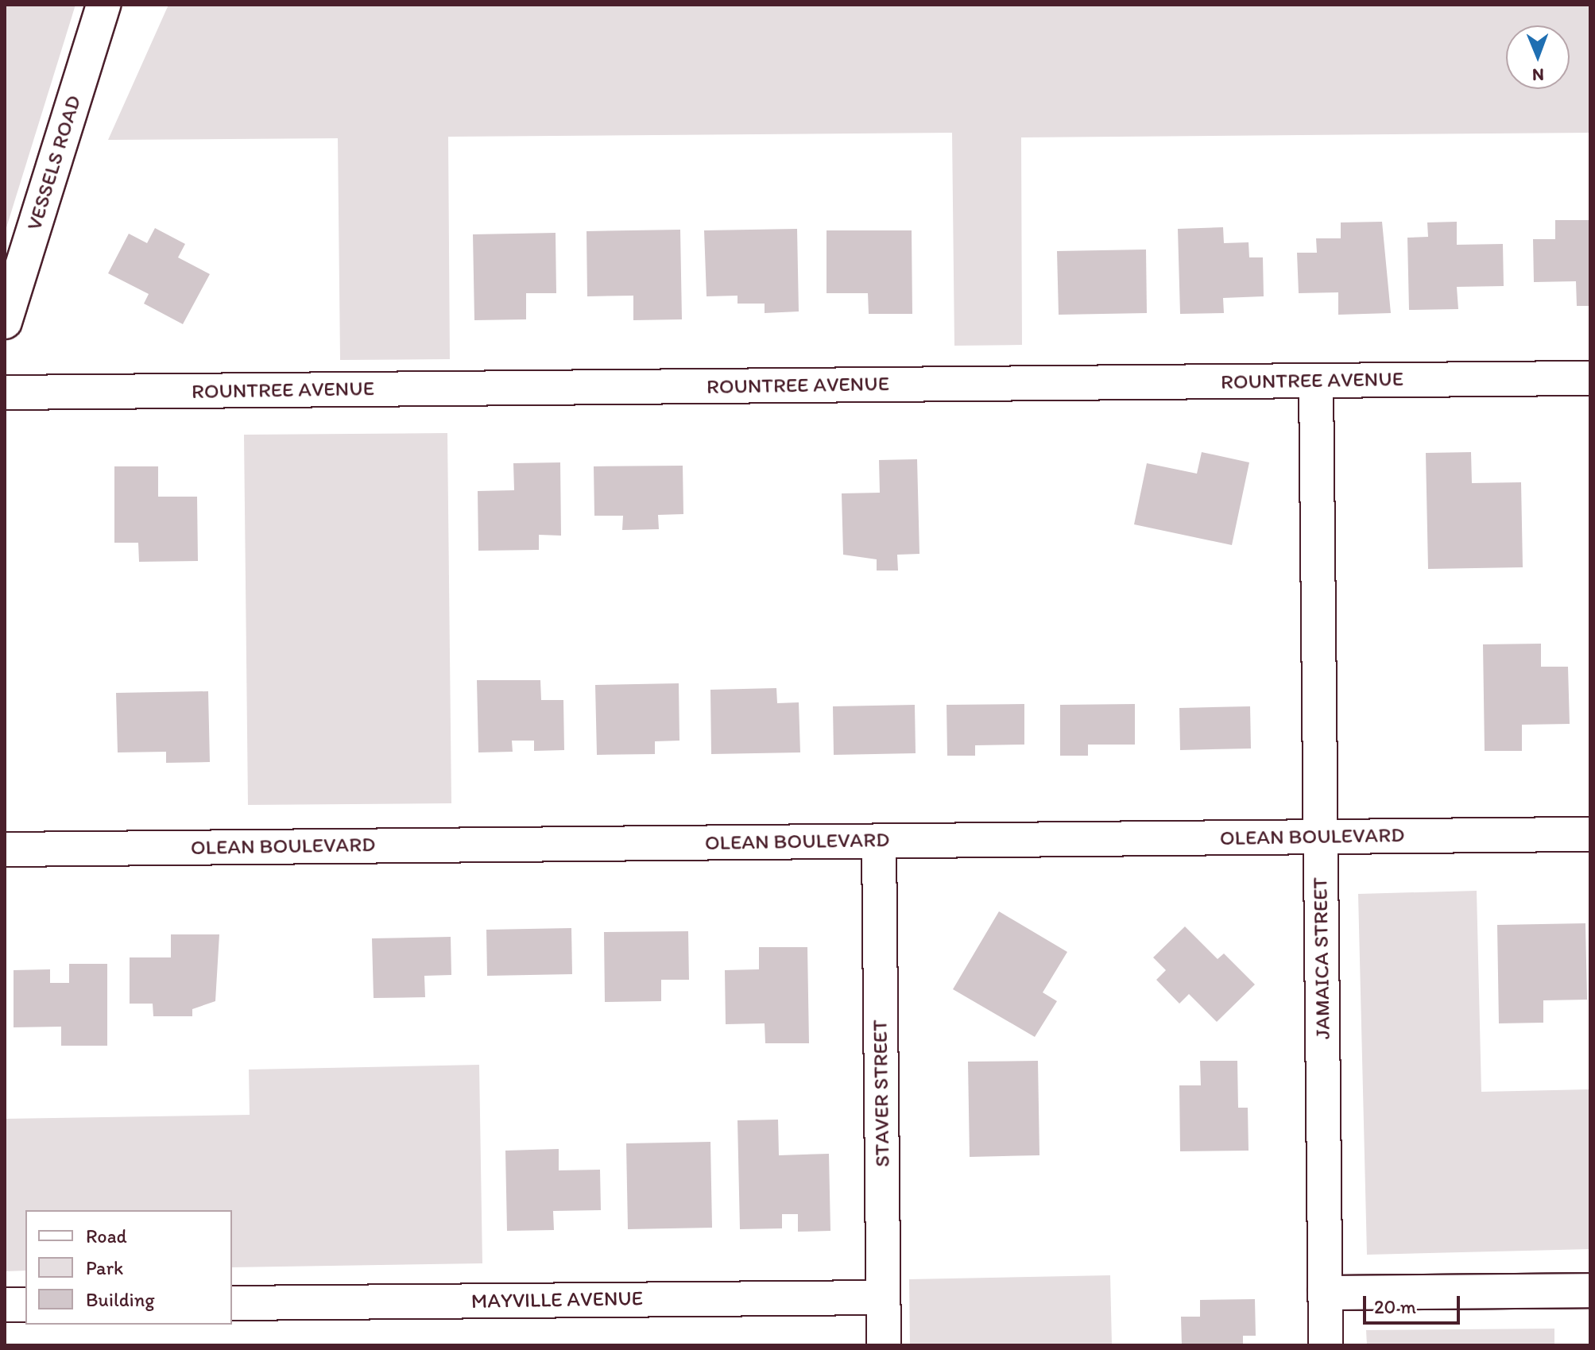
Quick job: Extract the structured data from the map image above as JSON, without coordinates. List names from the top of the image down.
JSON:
{
  "streets": {
    "street": [
      "VESSELS ROAD",
      "ROUNTREE AVENUE",
      "OLEAN BOULEVARD",
      "JAMAICA STREET",
      "STAVER STREET",
      "MAYVILLE AVENUE"
    ]
  },
  "crossings": [
    ["ROUNTREE AVENUE", "JAMAICA STREET"],
    ["OLEAN BOULEVARD", "JAMAICA STREET"],
    ["OLEAN BOULEVARD", "STAVER STREET"],
    ["STAVER STREET", "MAYVILLE AVENUE"]
  ],
  "legend": ["Road", "Park", "Building"],
  "scale_bar": "20 m",
  "north": "bottom"
}
